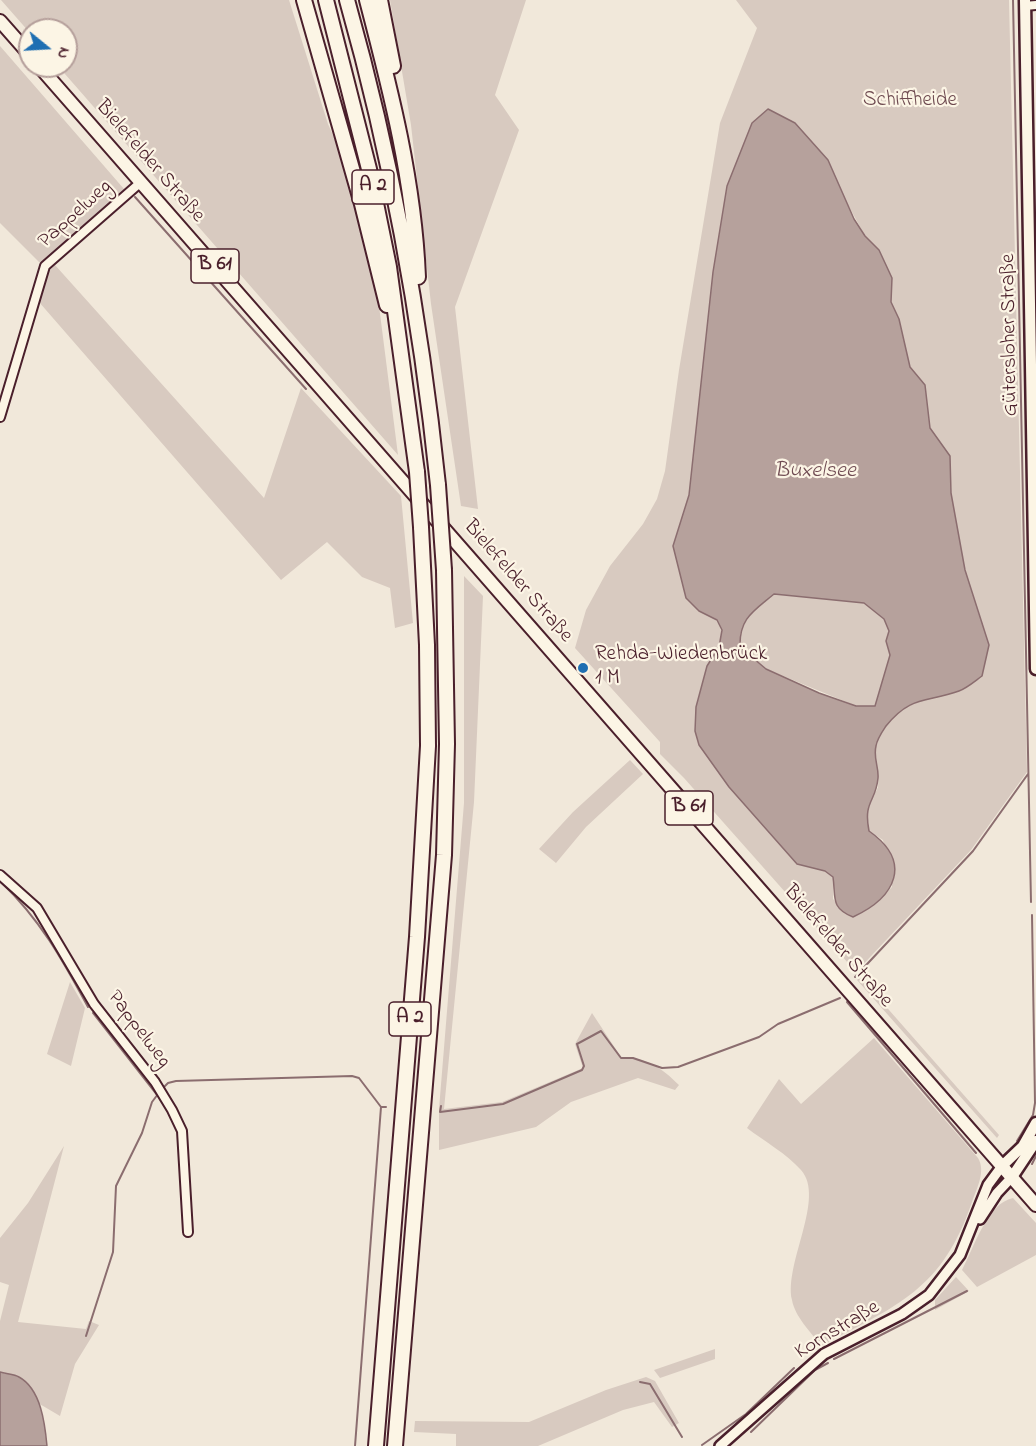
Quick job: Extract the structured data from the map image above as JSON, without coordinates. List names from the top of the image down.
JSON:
{
  "streets": {
    "highway": ["A 2"],
    "main road": ["Bielefelder Straße", "B 61", "Gütersloher Straße"],
    "street": ["Pappelweg", "Kornstraße"]
  },
  "crossings": [
    ["Bielefelder Straße", "Pappelweg"],
    ["Bielefelder Straße", "Kornstraße"]
  ],
  "water": ["Buxelsee"],
  "parks": ["Schiffheide"],
  "places": ["Rehda-Wiedenbrück 1 M"],
  "north": "right"
}
